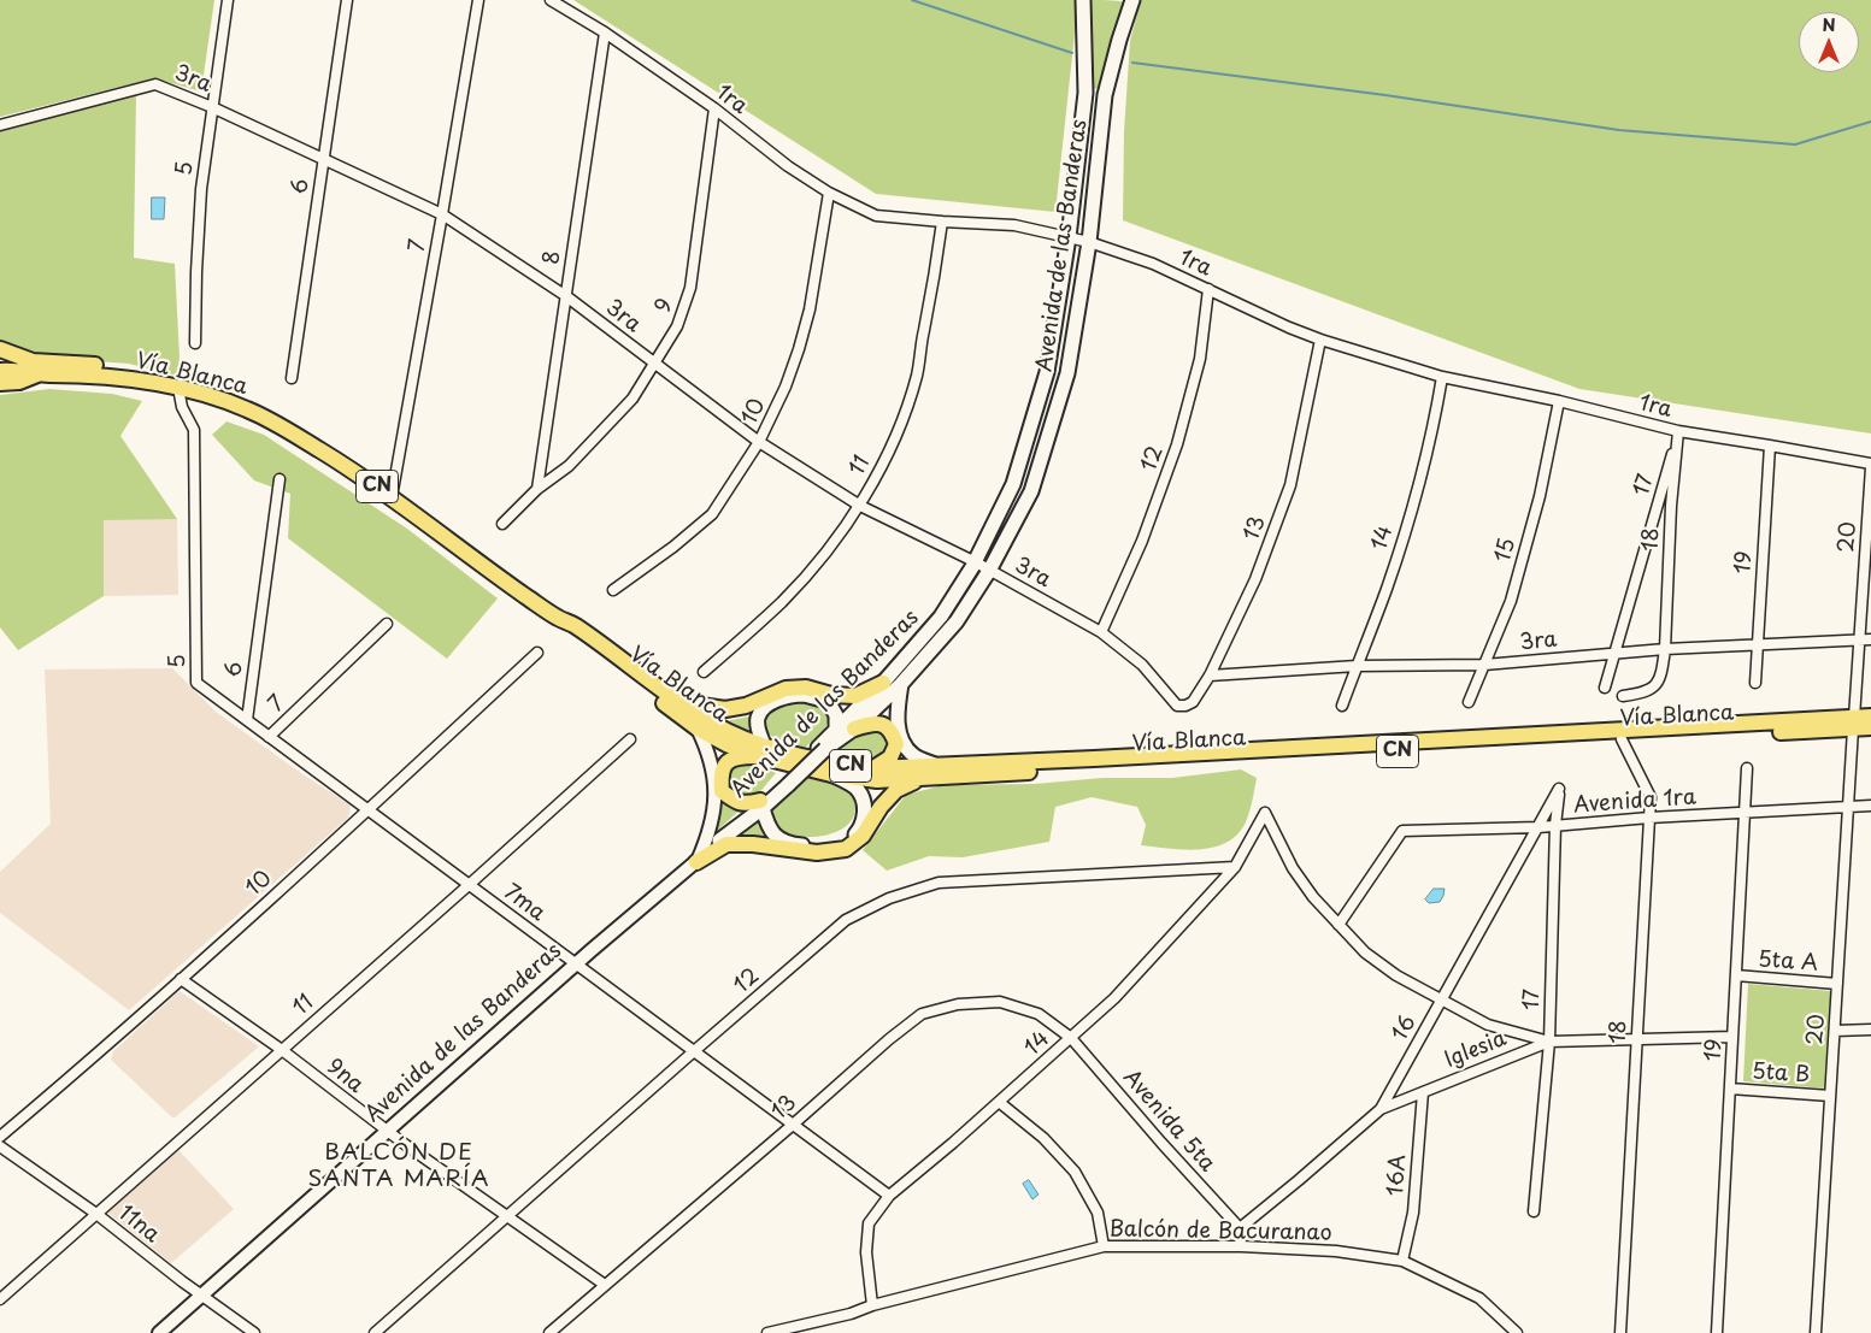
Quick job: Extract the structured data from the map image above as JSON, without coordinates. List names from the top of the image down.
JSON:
{
  "streets": {
    "highway": ["Vía Blanca", "CN"],
    "main road": ["Avenida de las Banderas"],
    "street": [
      "3ra",
      "1ra",
      "5",
      "6",
      "7",
      "8",
      "9",
      "10",
      "12",
      "11",
      "17",
      "13",
      "20",
      "14",
      "18",
      "15",
      "19",
      "Avenida 1ra",
      "7ma",
      "5ta A",
      "16",
      "Iglesia",
      "5ta B",
      "9na",
      "Avenida 5ta",
      "16A",
      "11na",
      "Balcón de Bacuranao"
    ]
  },
  "crossings": [
    ["3ra", "5"],
    ["3ra", "6"],
    ["3ra", "7"],
    ["3ra", "Avenida de las Banderas"],
    ["3ra", "8"],
    ["3ra", "9"],
    ["3ra", "10"],
    ["3ra", "12"],
    ["3ra", "11"],
    ["3ra", "17"],
    ["3ra", "13"],
    ["3ra", "20"],
    ["3ra", "14"],
    ["3ra", "18"],
    ["3ra", "15"],
    ["3ra", "19"],
    ["1ra", "Avenida de las Banderas"],
    ["1ra", "8"],
    ["1ra", "9"],
    ["1ra", "10"],
    ["1ra", "12"],
    ["1ra", "11"],
    ["1ra", "17"],
    ["1ra", "13"],
    ["1ra", "20"],
    ["1ra", "14"],
    ["1ra", "18"],
    ["1ra", "15"],
    ["1ra", "19"],
    ["5", "Vía Blanca"],
    ["5", "7ma"],
    ["6", "7ma"],
    ["7", "Vía Blanca"],
    ["7", "7ma"],
    ["Avenida de las Banderas", "7ma"],
    ["Avenida de las Banderas", "9na"],
    ["Avenida de las Banderas", "11na"],
    ["8", "9"],
    ["Vía Blanca", "20"],
    ["Vía Blanca", "18"],
    ["10", "7ma"],
    ["10", "9na"],
    ["12", "14"],
    ["12", "7ma"],
    ["12", "9na"],
    ["11", "7ma"],
    ["11", "9na"],
    ["11", "11na"],
    ["17", "18"],
    ["17", "Avenida 1ra"],
    ["17", "16"],
    ["17", "Iglesia"],
    ["13", "14"],
    ["13", "7ma"],
    ["13", "9na"],
    ["13", "Avenida 5ta"],
    ["20", "Avenida 1ra"],
    ["20", "5ta A"],
    ["20", "5ta B"],
    ["14", "Avenida 1ra"],
    ["14", "7ma"],
    ["14", "Avenida 5ta"],
    ["14", "Balcón de Bacuranao"],
    ["18", "Avenida 1ra"],
    ["18", "Iglesia"],
    ["19", "Avenida 1ra"],
    ["19", "5ta A"],
    ["19", "Iglesia"],
    ["19", "5ta B"],
    ["Avenida 1ra", "16"],
    ["16", "Iglesia"],
    ["16", "Avenida 5ta"],
    ["Iglesia", "16A"],
    ["16A", "Balcón de Bacuranao"]
  ],
  "districts": ["BALCÓN DE SANTA MARÍA"],
  "north": "top"
}
